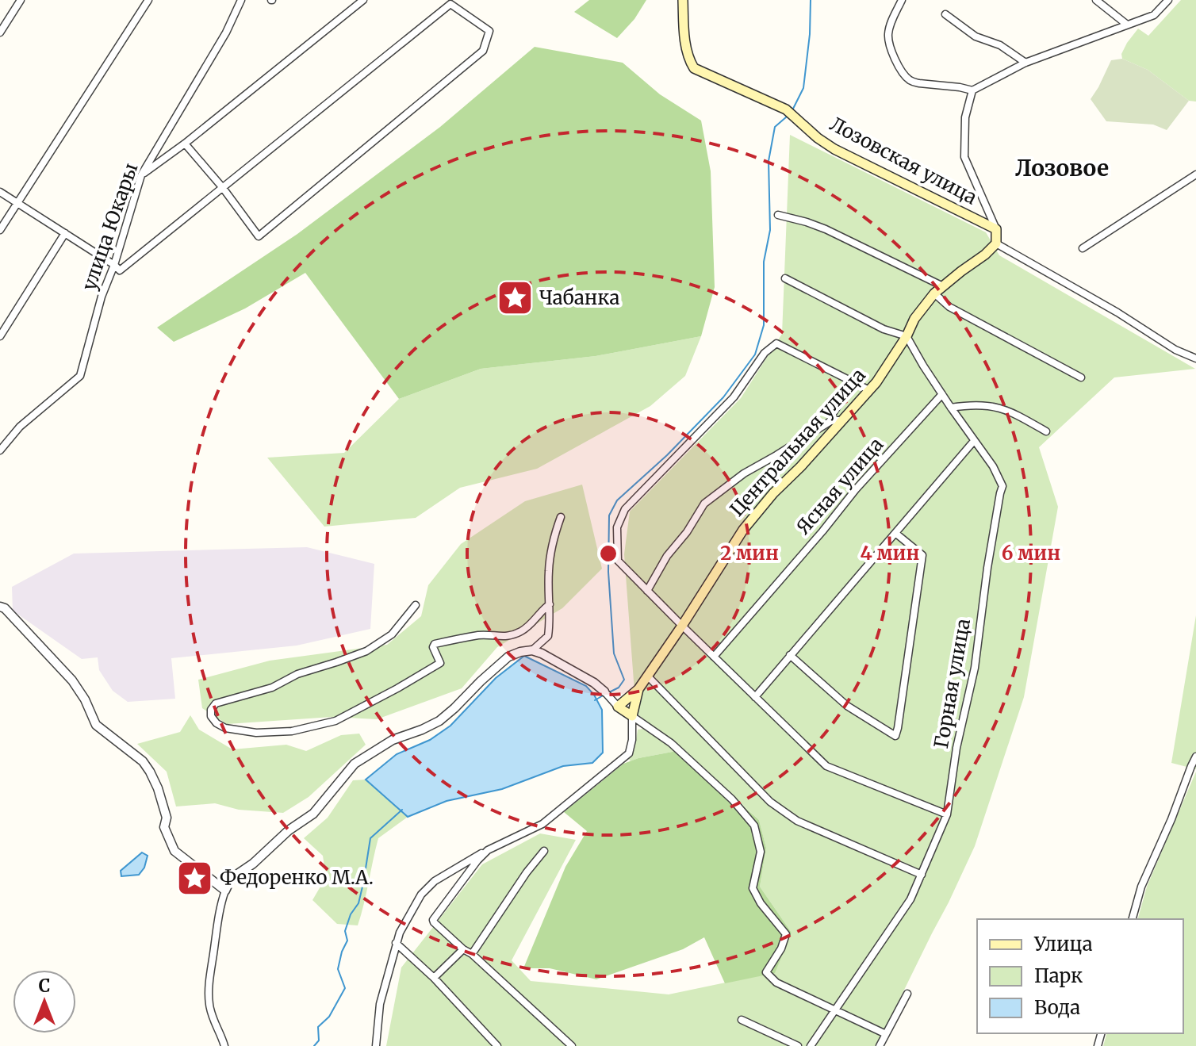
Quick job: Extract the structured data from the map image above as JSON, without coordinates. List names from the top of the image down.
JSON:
{
  "streets": {
    "main road": ["Лозовская улица", "Центральная улица"],
    "street": ["улица Юкары", "Ясная улица", "Горная улица"]
  },
  "crossings": [
    ["Центральная улица", "Горная улица"],
    ["Ясная улица", "Горная улица"]
  ],
  "districts": ["Лозовое"],
  "places": {
    "place": ["Чабанка", "Федоренко М.А."]
  },
  "legend": ["Улица", "Парк", "Вода"],
  "north": "top",
  "rings": ["2 мин", "4 мин", "6 мин"]
}
